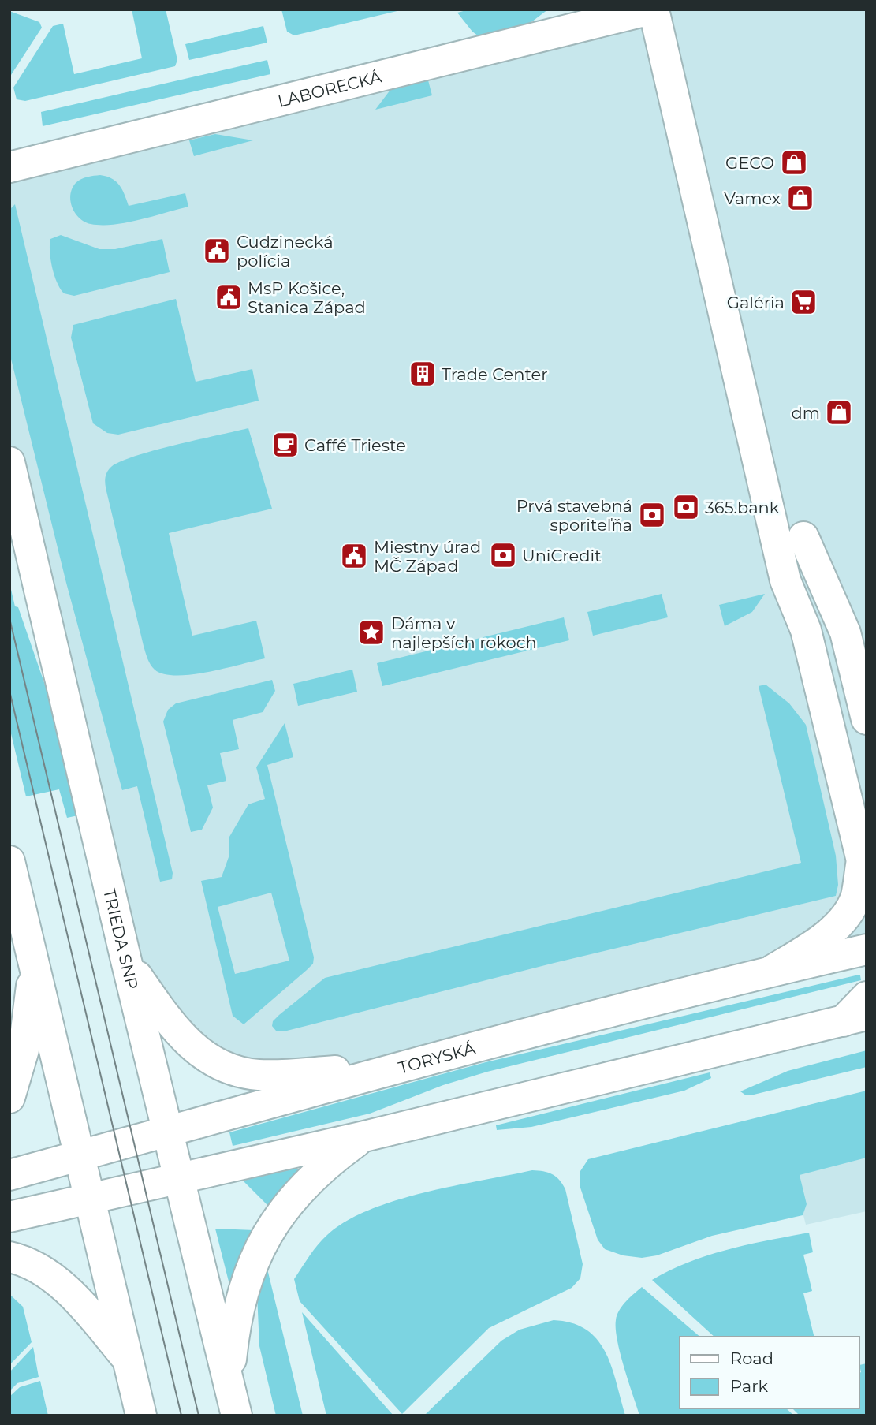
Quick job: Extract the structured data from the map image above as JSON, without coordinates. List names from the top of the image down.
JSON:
{
  "streets": {
    "street": ["LABORECKÁ", "TRIEDA SNP", "TORYSKÁ"]
  },
  "crossings": [
    ["TRIEDA SNP", "TORYSKÁ"]
  ],
  "places": {
    "shop": ["GECO", "Vamex", "dm"],
    "public building": ["Cudzinecká polícia", "MsP Košice, Stanica Západ", "Miestny úrad MČ Západ"],
    "supermarket": ["Galéria"],
    "building": ["Trade Center"],
    "cafe": ["Caffé Trieste"],
    "bank": ["365.bank", "Prvá stavebná sporiteľňa", "UniCredit"],
    "place": ["Dáma v najlepších rokoch"]
  },
  "legend": ["Road", "Park"]
}
